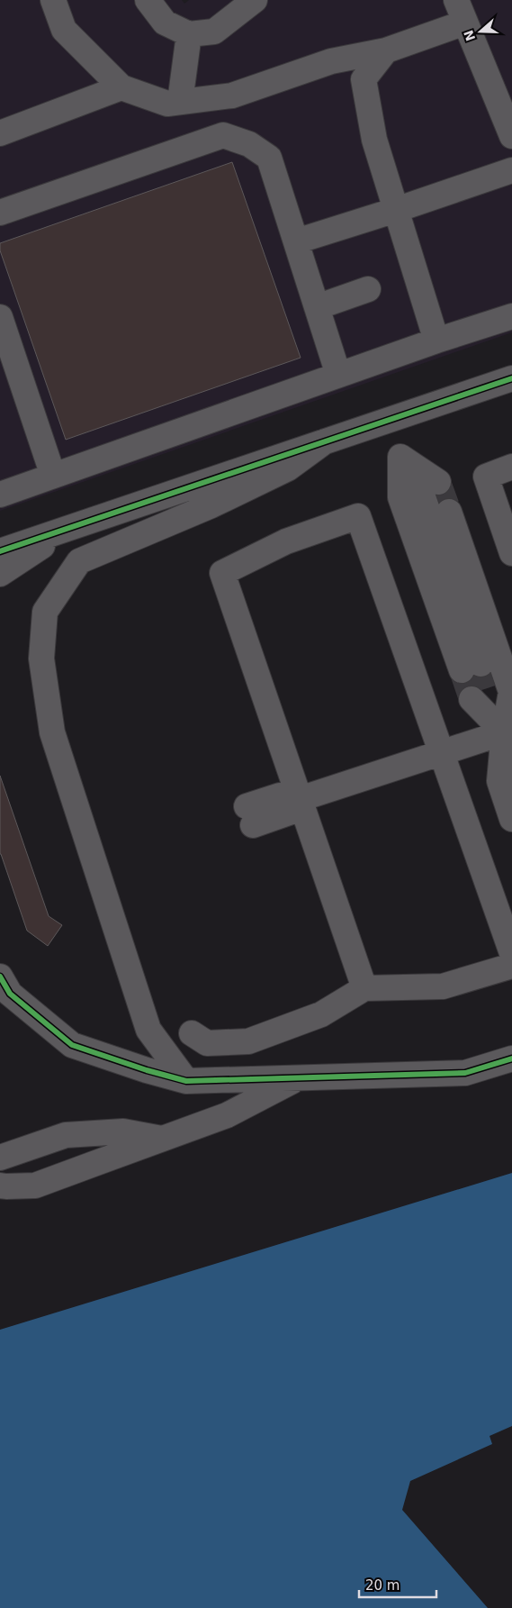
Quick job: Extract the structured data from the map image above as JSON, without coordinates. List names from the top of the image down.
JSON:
{
  "scale_bar": "20 m",
  "north": "left"
}
